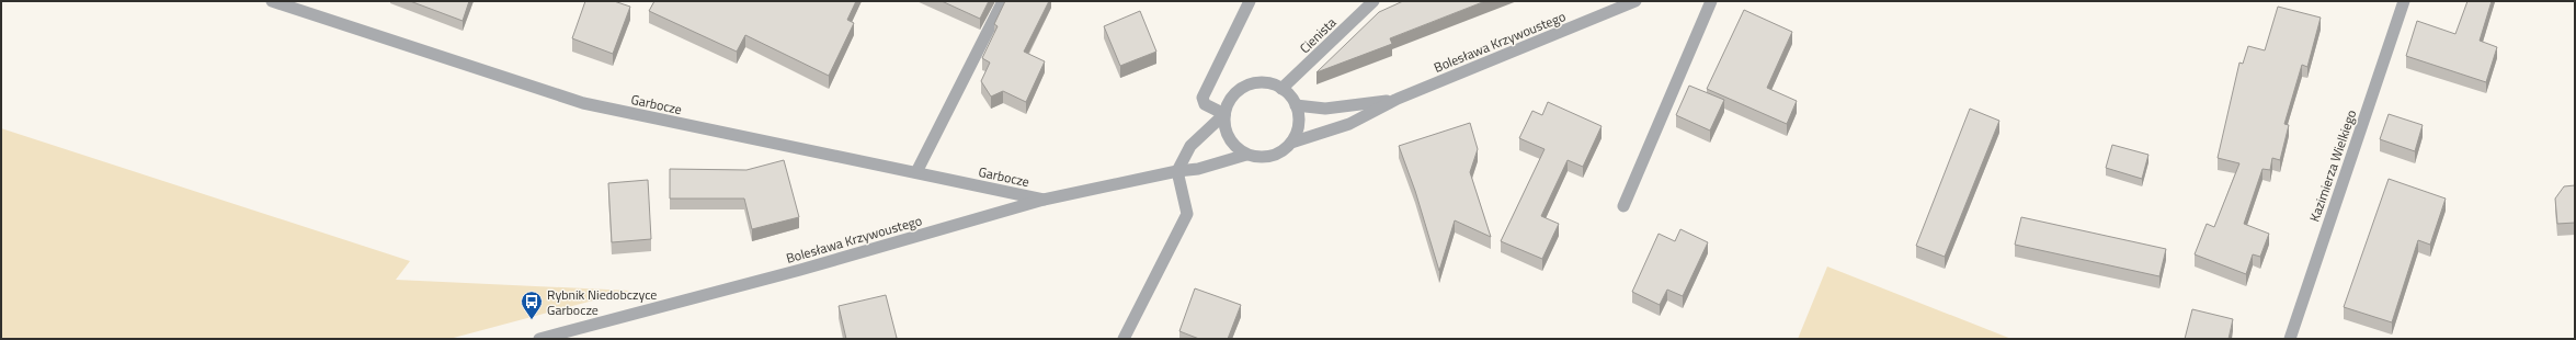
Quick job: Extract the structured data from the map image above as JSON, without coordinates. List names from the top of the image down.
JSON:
{
  "streets": {
    "street": [
      "Cienista",
      "Bolesława Krzywoustego",
      "Garbocze",
      "Kazimierza Wielkiego"
    ]
  },
  "crossings": [
    ["Cienista", "Bolesława Krzywoustego"],
    ["Bolesława Krzywoustego", "Garbocze"]
  ],
  "places": {
    "bus stop": ["Rybnik Niedobczyce Garbocze"]
  }
}
